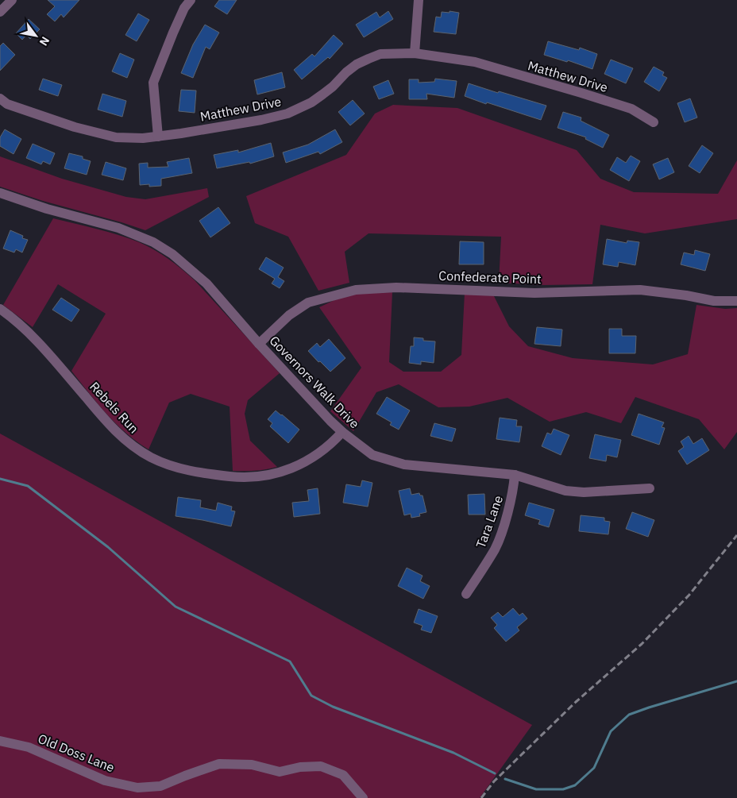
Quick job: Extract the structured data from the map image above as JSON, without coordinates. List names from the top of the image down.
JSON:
{
  "streets": {
    "street": [
      "Matthew Drive",
      "Confederate Point",
      "Governors Walk Drive",
      "Rebels Run",
      "Tara Lane",
      "Old Doss Lane"
    ]
  },
  "crossings": [
    ["Confederate Point", "Governors Walk Drive"],
    ["Governors Walk Drive", "Rebels Run"],
    ["Governors Walk Drive", "Tara Lane"]
  ],
  "north": "bottom right"
}
